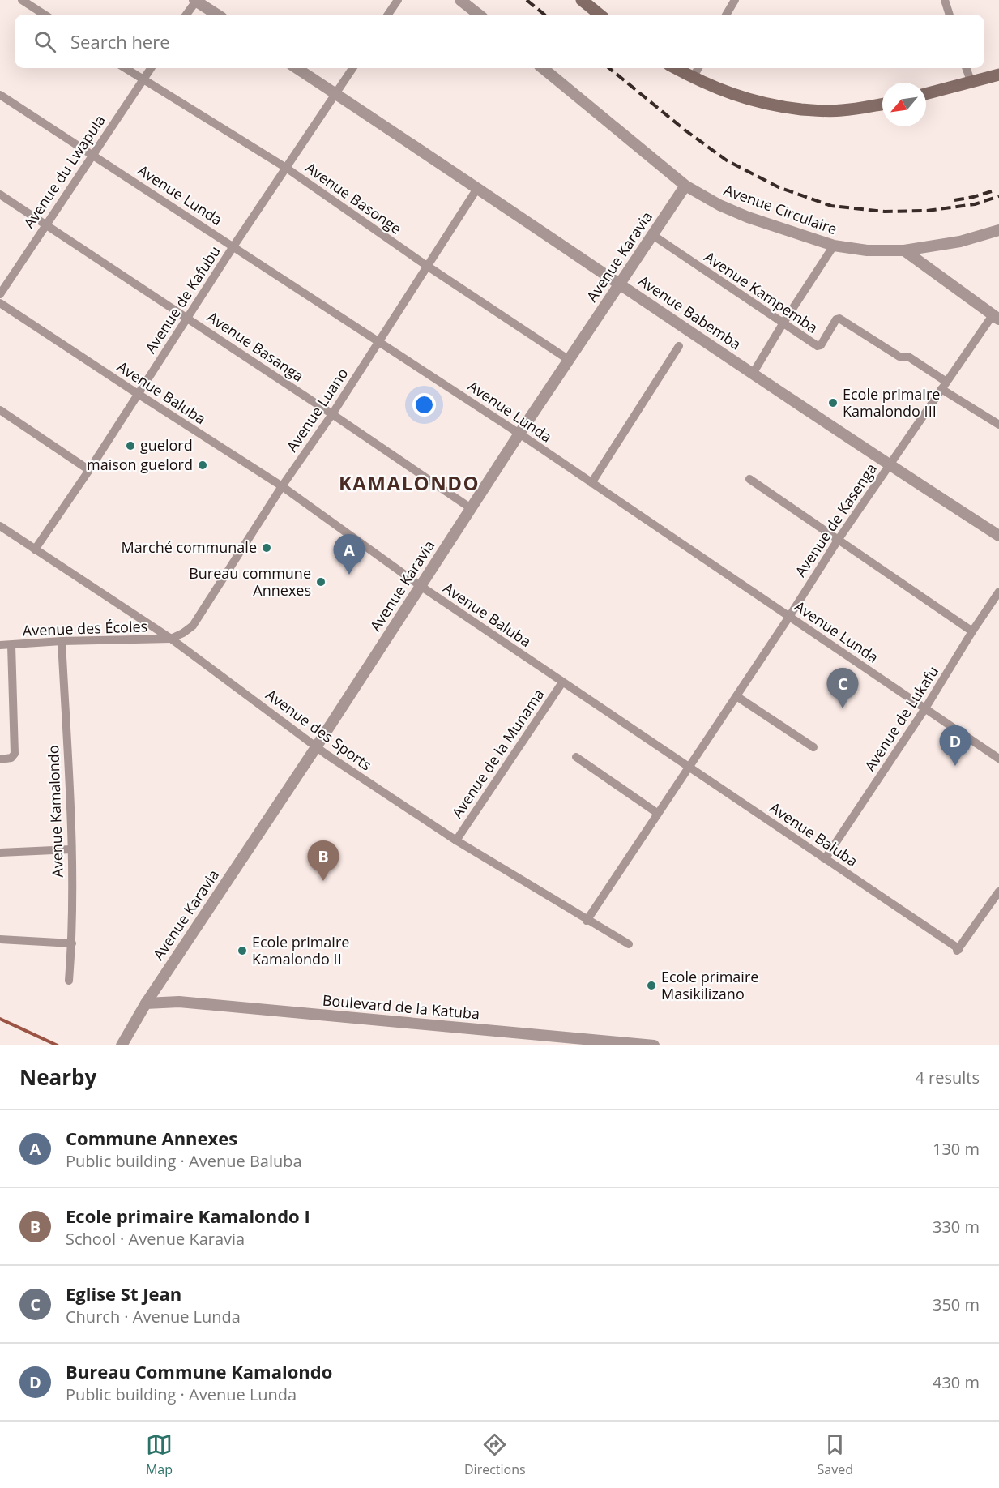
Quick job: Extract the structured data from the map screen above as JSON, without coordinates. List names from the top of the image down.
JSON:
{
  "streets": {
    "street": [
      "Avenue du Lwapula",
      "Avenue Lunda",
      "Avenue Basonge",
      "Avenue Circulaire",
      "Avenue Karavia",
      "Avenue Kampemba",
      "Avenue de Kafubu",
      "Avenue Babemba",
      "Avenue Basanga",
      "Avenue Baluba",
      "Avenue Luano",
      "Avenue de Kasenga",
      "Avenue des Écoles",
      "Avenue de Lukafu",
      "Avenue des Sports",
      "Avenue de la Munama",
      "Avenue Kamalondo",
      "Boulevard de la Katuba"
    ]
  },
  "crossings": [
    ["Avenue du Lwapula", "Avenue Lunda"],
    ["Avenue du Lwapula", "Avenue Basonge"],
    ["Avenue du Lwapula", "Avenue Basanga"],
    ["Avenue Lunda", "Avenue Karavia"],
    ["Avenue Lunda", "Avenue de Kafubu"],
    ["Avenue Lunda", "Avenue Luano"],
    ["Avenue Lunda", "Avenue de Kasenga"],
    ["Avenue Lunda", "Avenue de Lukafu"],
    ["Avenue Basonge", "Avenue Karavia"],
    ["Avenue Basonge", "Avenue de Kafubu"],
    ["Avenue Basonge", "Avenue Luano"],
    ["Avenue Circulaire", "Avenue Karavia"],
    ["Avenue Karavia", "Avenue Kampemba"],
    ["Avenue Karavia", "Avenue Babemba"],
    ["Avenue Karavia", "Avenue Basanga"],
    ["Avenue Karavia", "Avenue Baluba"],
    ["Avenue Karavia", "Avenue des Sports"],
    ["Avenue Karavia", "Boulevard de la Katuba"],
    ["Avenue Kampemba", "Avenue de Kasenga"],
    ["Avenue de Kafubu", "Avenue Babemba"],
    ["Avenue de Kafubu", "Avenue Basanga"],
    ["Avenue de Kafubu", "Avenue Baluba"],
    ["Avenue de Kafubu", "Avenue des Sports"],
    ["Avenue Babemba", "Avenue Luano"],
    ["Avenue Babemba", "Avenue de Kasenga"],
    ["Avenue Basanga", "Avenue Luano"],
    ["Avenue Baluba", "Avenue Luano"],
    ["Avenue Baluba", "Avenue de Kasenga"],
    ["Avenue Baluba", "Avenue de Lukafu"],
    ["Avenue Baluba", "Avenue de la Munama"],
    ["Avenue Luano", "Avenue des Écoles"],
    ["Avenue Luano", "Avenue des Sports"],
    ["Avenue de Kasenga", "Avenue des Sports"],
    ["Avenue des Écoles", "Avenue des Sports"],
    ["Avenue des Écoles", "Avenue Kamalondo"],
    ["Avenue des Sports", "Avenue de la Munama"]
  ],
  "districts": ["KAMALONDO"],
  "places": [
    "Ecole primaire Kamalondo III",
    "guelord",
    "maison guelord",
    "Marché communale",
    "Bureau commune Annexes",
    "Ecole primaire Kamalondo II",
    "Ecole primaire Masikilizano"
  ],
  "north": "bottom left",
  "page": {
    "search": "Search here",
    "pins": [
      "A",
      "C",
      "D",
      "B"
    ],
    "heading": ["Nearby", "4 results"],
    "list": [
      {
        "mark": "A",
        "name": "Commune Annexes",
        "note": "Public building · Avenue Baluba",
        "value": "130 m"
      },
      {
        "mark": "B",
        "name": "Ecole primaire Kamalondo I",
        "note": "School · Avenue Karavia",
        "value": "330 m"
      },
      {
        "mark": "C",
        "name": "Eglise St Jean",
        "note": "Church · Avenue Lunda",
        "value": "350 m"
      },
      {
        "mark": "D",
        "name": "Bureau Commune Kamalondo",
        "note": "Public building · Avenue Lunda",
        "value": "430 m"
      }
    ],
    "nav": ["Map", "Directions", "Saved"]
  }
}
